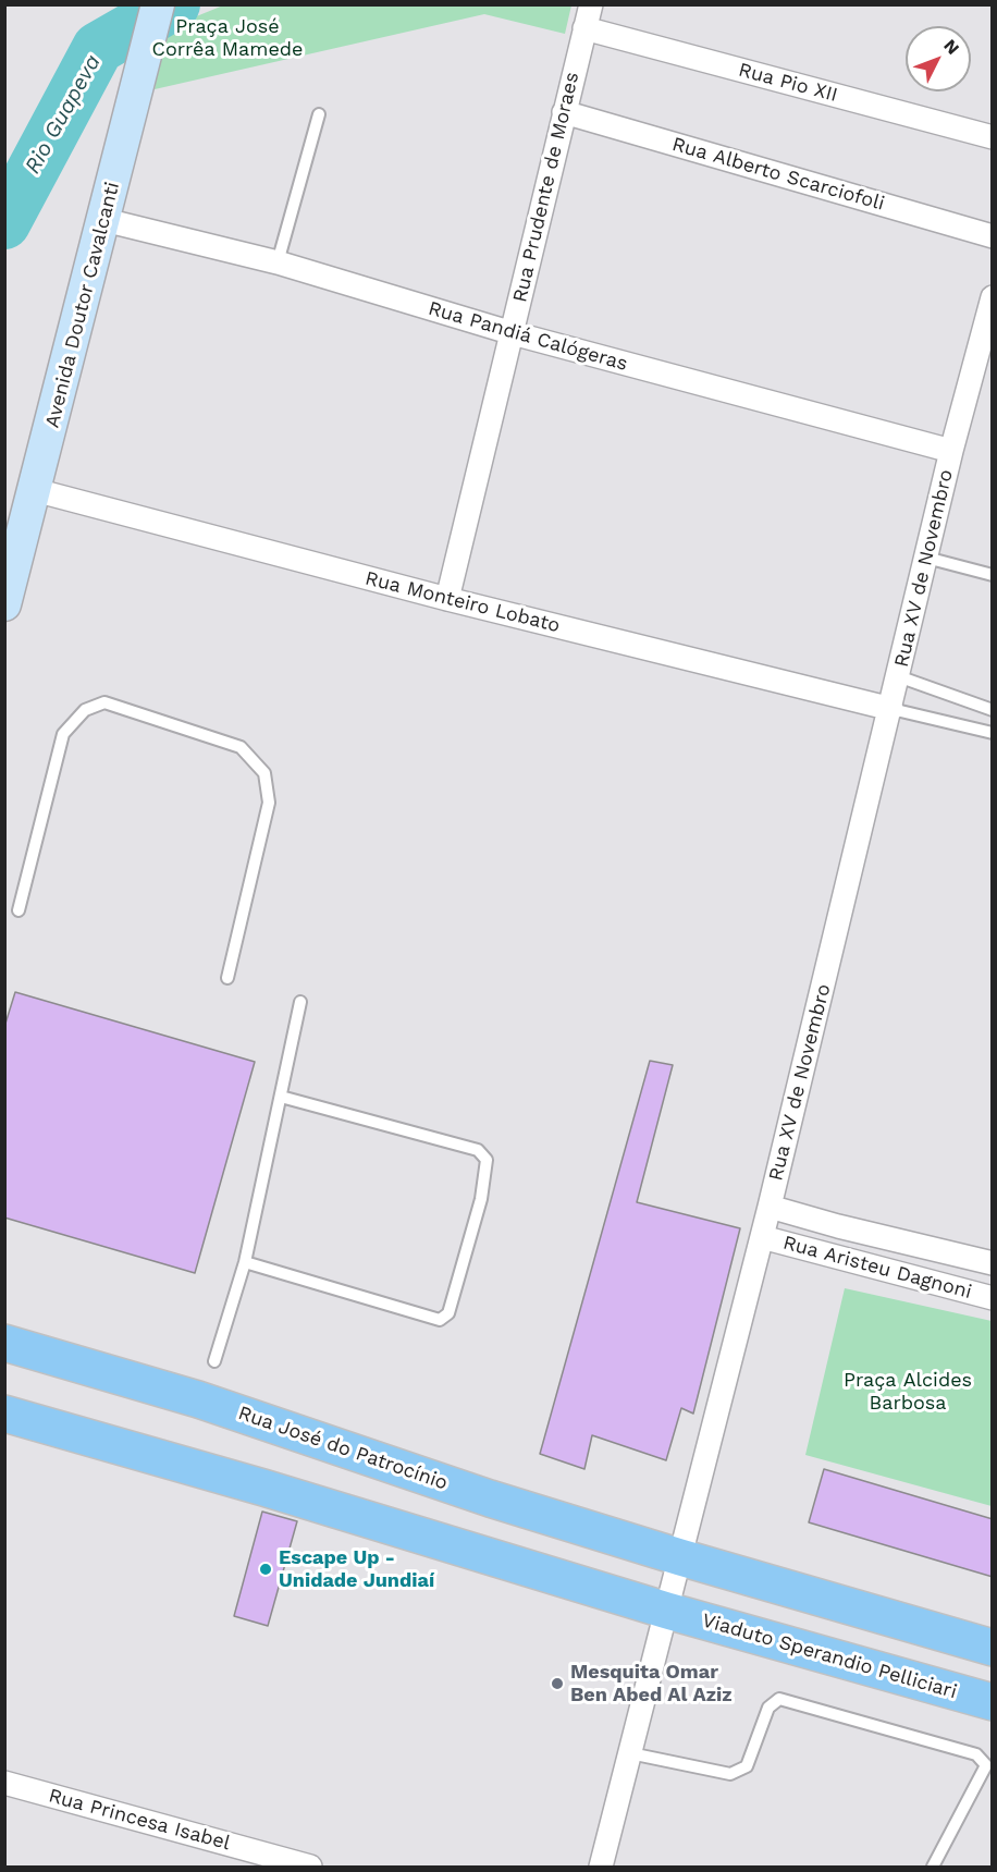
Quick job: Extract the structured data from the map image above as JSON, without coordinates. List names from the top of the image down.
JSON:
{
  "streets": {
    "main road": ["Avenida Doutor Cavalcanti", "Rua José do Patrocínio", "Viaduto Sperandio Pelliciari"],
    "street": [
      "Rua Pio XII",
      "Rua Alberto Scarciofoli",
      "Rua Prudente de Moraes",
      "Rua Pandiá Calógeras",
      "Rua XV de Novembro",
      "Rua Monteiro Lobato",
      "Rua Aristeu Dagnoni",
      "Rua Princesa Isabel"
    ]
  },
  "crossings": [
    ["Rua Pio XII", "Rua Prudente de Moraes"],
    ["Rua Alberto Scarciofoli", "Rua Prudente de Moraes"],
    ["Rua Prudente de Moraes", "Rua Pandiá Calógeras"],
    ["Rua Prudente de Moraes", "Rua Monteiro Lobato"],
    ["Avenida Doutor Cavalcanti", "Rua Pandiá Calógeras"],
    ["Avenida Doutor Cavalcanti", "Rua Monteiro Lobato"],
    ["Rua Pandiá Calógeras", "Rua XV de Novembro"],
    ["Rua XV de Novembro", "Rua Monteiro Lobato"],
    ["Rua XV de Novembro", "Rua Aristeu Dagnoni"],
    ["Rua XV de Novembro", "Rua José do Patrocínio"],
    ["Rua XV de Novembro", "Viaduto Sperandio Pelliciari"]
  ],
  "water": ["Rio Guapeva"],
  "parks": ["Praça José Corrêa Mamede", "Praça Alcides Barbosa"],
  "places": ["Escape Up - Unidade Jundiaí", "Mesquita Omar Ben Abed Al Aziz"],
  "north": "top right"
}
